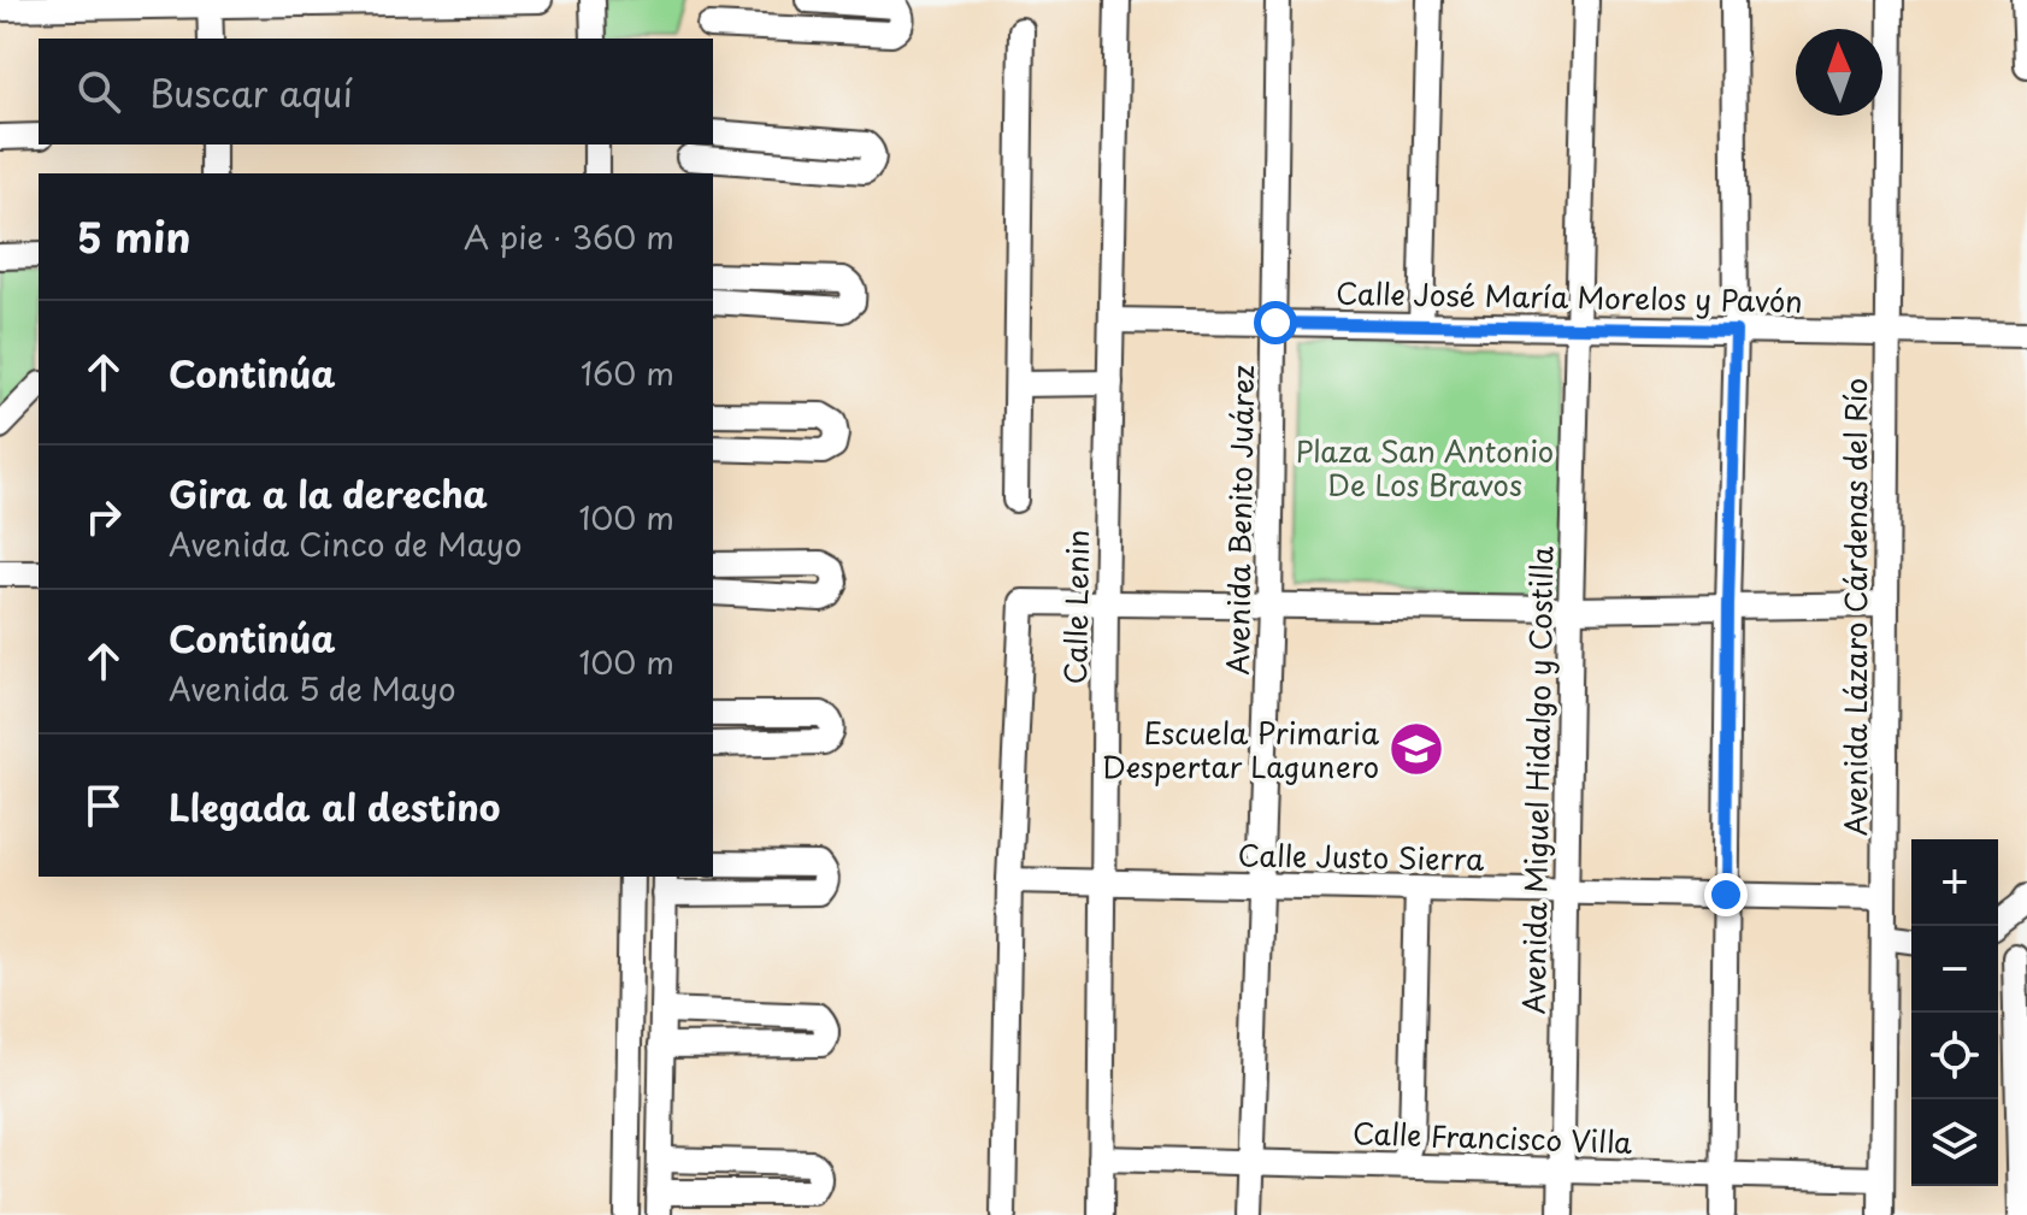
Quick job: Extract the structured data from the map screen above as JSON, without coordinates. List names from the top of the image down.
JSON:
{
  "streets": {
    "street": [
      "Calle José María Morelos y Pavón",
      "Avenida Benito Juárez",
      "Calle Lenin",
      "Avenida Lázaro Cárdenas del Río",
      "Avenida Miguel Hidalgo y Costilla",
      "Calle Justo Sierra",
      "Calle Francisco Villa"
    ]
  },
  "crossings": [
    ["Calle José María Morelos y Pavón", "Avenida Benito Juárez"],
    ["Calle José María Morelos y Pavón", "Calle Lenin"],
    ["Calle José María Morelos y Pavón", "Avenida Lázaro Cárdenas del Río"],
    ["Calle José María Morelos y Pavón", "Avenida Miguel Hidalgo y Costilla"],
    ["Avenida Benito Juárez", "Calle Justo Sierra"],
    ["Avenida Benito Juárez", "Calle Francisco Villa"],
    ["Calle Lenin", "Calle Justo Sierra"],
    ["Calle Lenin", "Calle Francisco Villa"],
    ["Avenida Lázaro Cárdenas del Río", "Calle Justo Sierra"],
    ["Avenida Lázaro Cárdenas del Río", "Calle Francisco Villa"],
    ["Avenida Miguel Hidalgo y Costilla", "Calle Justo Sierra"],
    ["Avenida Miguel Hidalgo y Costilla", "Calle Francisco Villa"]
  ],
  "parks": ["Plaza San Antonio De Los Bravos"],
  "places": {
    "school or university": ["Escuela Primaria Despertar Lagunero"]
  },
  "north": "top",
  "page": {
    "search": "Buscar aquí",
    "heading": ["5 min", "A pie · 360 m"],
    "list": [
      ["Continúa", "160 m"],
      ["Gira a la derecha", "Avenida Cinco de Mayo", "100 m"],
      ["Continúa", "Avenida 5 de Mayo", "100 m"],
      "Llegada al destino"
    ],
    "map_buttons": ["+", "−"]
  }
}
